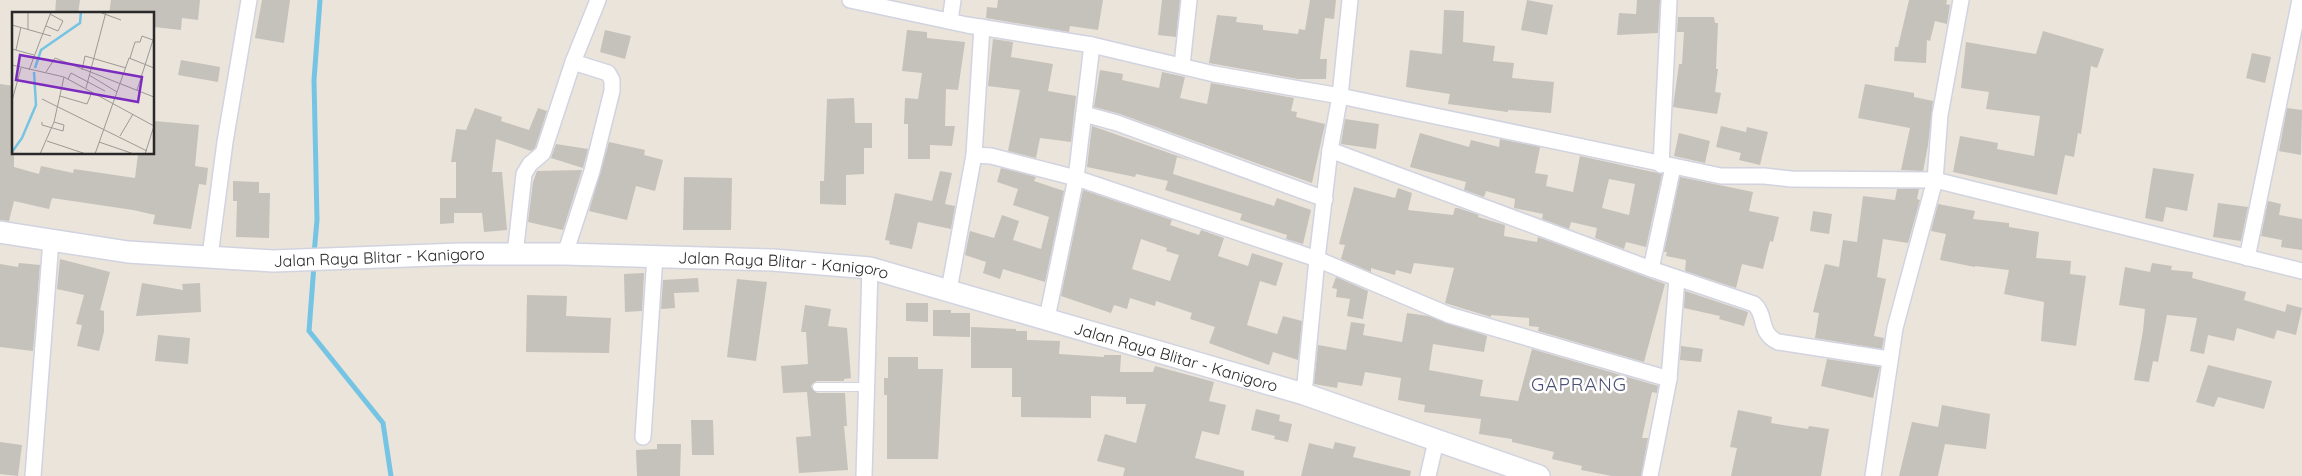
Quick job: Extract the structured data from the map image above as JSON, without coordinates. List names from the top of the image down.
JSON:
{
  "streets": {
    "main road": ["Jalan Raya Blitar - Kanigoro"]
  },
  "districts": ["GAPRANG"]
}
